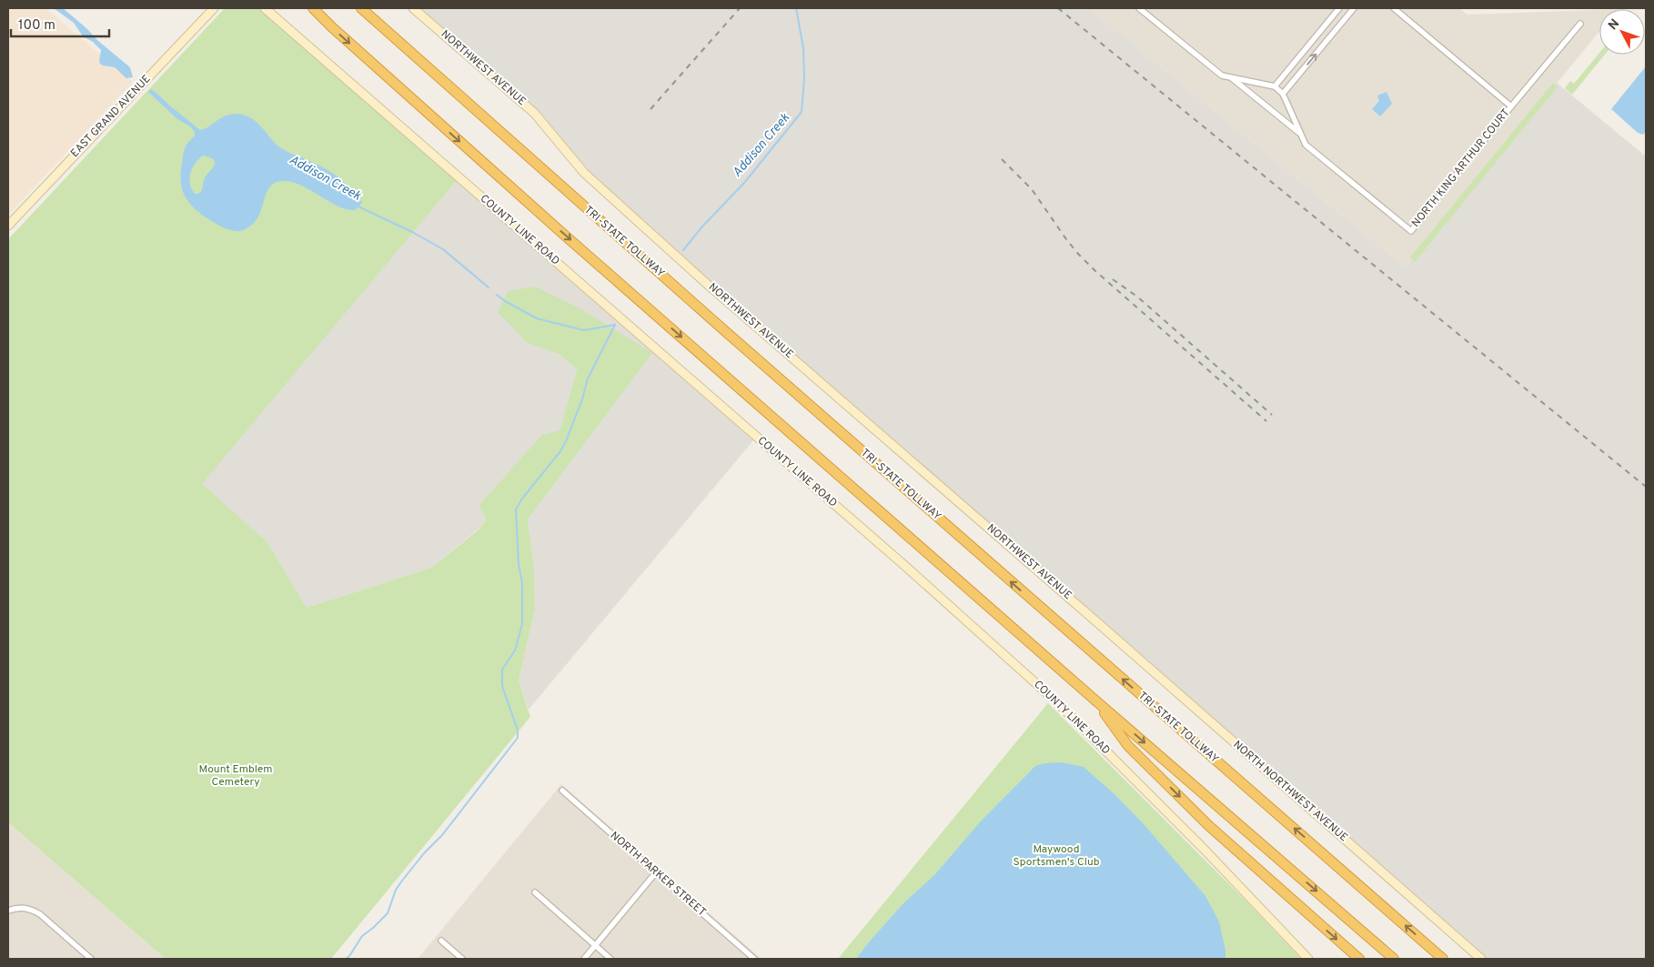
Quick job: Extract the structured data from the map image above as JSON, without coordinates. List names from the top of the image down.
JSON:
{
  "streets": {
    "highway": ["TRI-STATE TOLLWAY"],
    "street": [
      "NORTHWEST AVENUE",
      "EAST GRAND AVENUE",
      "NORTH KING ARTHUR COURT",
      "COUNTY LINE ROAD",
      "NORTH NORTHWEST AVENUE",
      "NORTH PARKER STREET"
    ]
  },
  "crossings": [
    ["NORTHWEST AVENUE", "NORTH NORTHWEST AVENUE"]
  ],
  "water": ["Addison Creek"],
  "parks": ["Mount Emblem Cemetery", "Maywood Sportsmen's Club"],
  "scale_bar": "100 m",
  "north": "top left"
}
